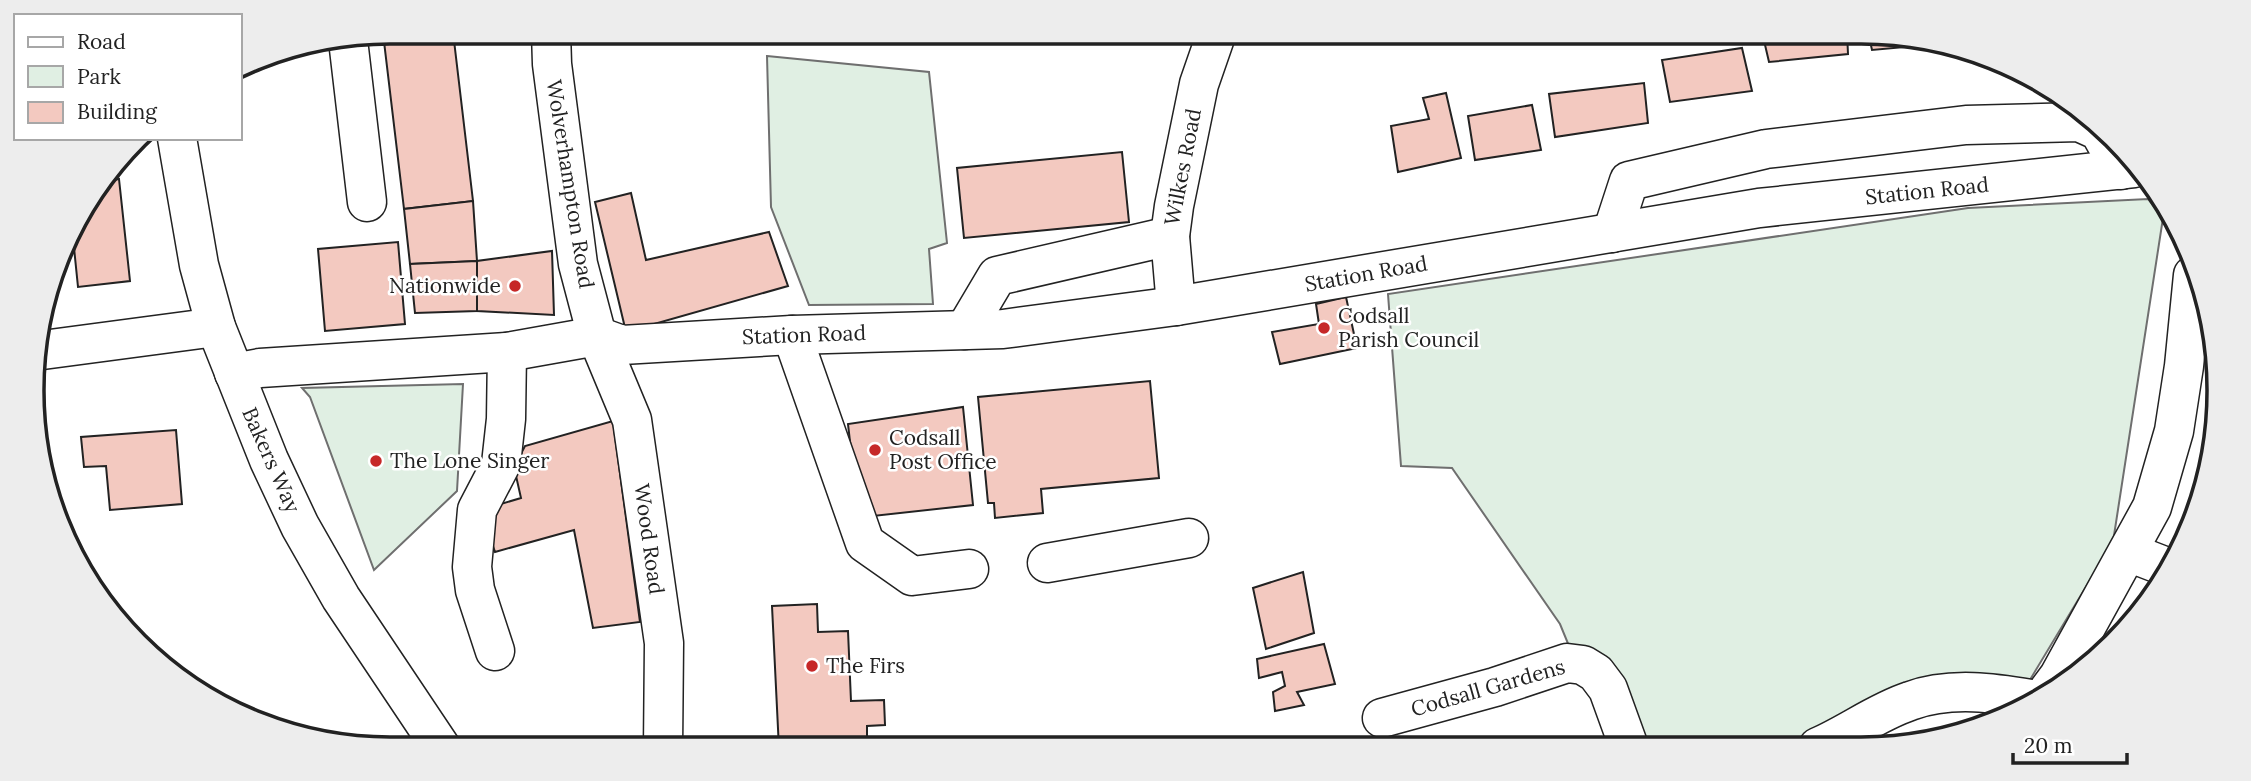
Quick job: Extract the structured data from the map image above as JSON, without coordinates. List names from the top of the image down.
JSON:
{
  "streets": {
    "street": [
      "Wilkes Road",
      "Wolverhampton Road",
      "Station Road",
      "Bakers Way",
      "Wood Road",
      "Codsall Gardens"
    ]
  },
  "crossings": [
    ["Wilkes Road", "Station Road"],
    ["Wolverhampton Road", "Station Road"],
    ["Wolverhampton Road", "Wood Road"],
    ["Station Road", "Wood Road"]
  ],
  "places": [
    "Nationwide",
    "Codsall Parish Council",
    "Codsall Post Office",
    "The Lone Singer",
    "The Firs"
  ],
  "legend": ["Road", "Park", "Building"],
  "scale_bar": "20 m"
}
